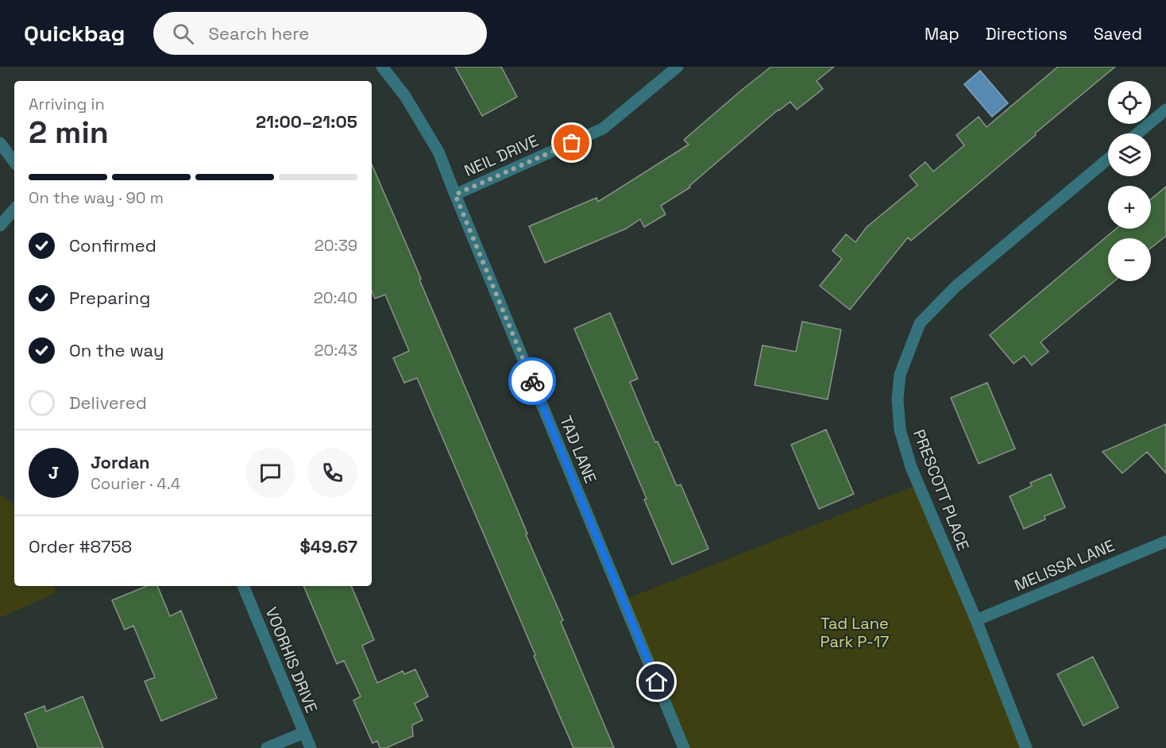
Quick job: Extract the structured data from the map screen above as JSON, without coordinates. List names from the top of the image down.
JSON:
{
  "streets": {
    "street": [
      "NEIL DRIVE",
      "TAD LANE",
      "PRESCOTT PLACE",
      "MELISSA LANE",
      "VOORHIS DRIVE"
    ]
  },
  "crossings": [
    ["NEIL DRIVE", "TAD LANE"],
    ["PRESCOTT PLACE", "MELISSA LANE"]
  ],
  "parks": ["Tad Lane Park P-17"],
  "page": {
    "header": "Quickbag",
    "search": "Search here",
    "nav": ["Map", "Directions", "Saved"],
    "map_buttons": ["+", "−"],
    "heading": ["2 min", "Arriving in", "21:00–21:05"],
    "panel": [
      "Jordan",
      "Courier · 4.4",
      "Order #8758",
      "$49.67"
    ],
    "bar": "On the way · 90 m",
    "list": [
      ["Confirmed", "20:39"],
      ["Preparing", "20:40"],
      ["On the way", "20:43"],
      "Delivered"
    ],
    "round": "J"
  }
}
